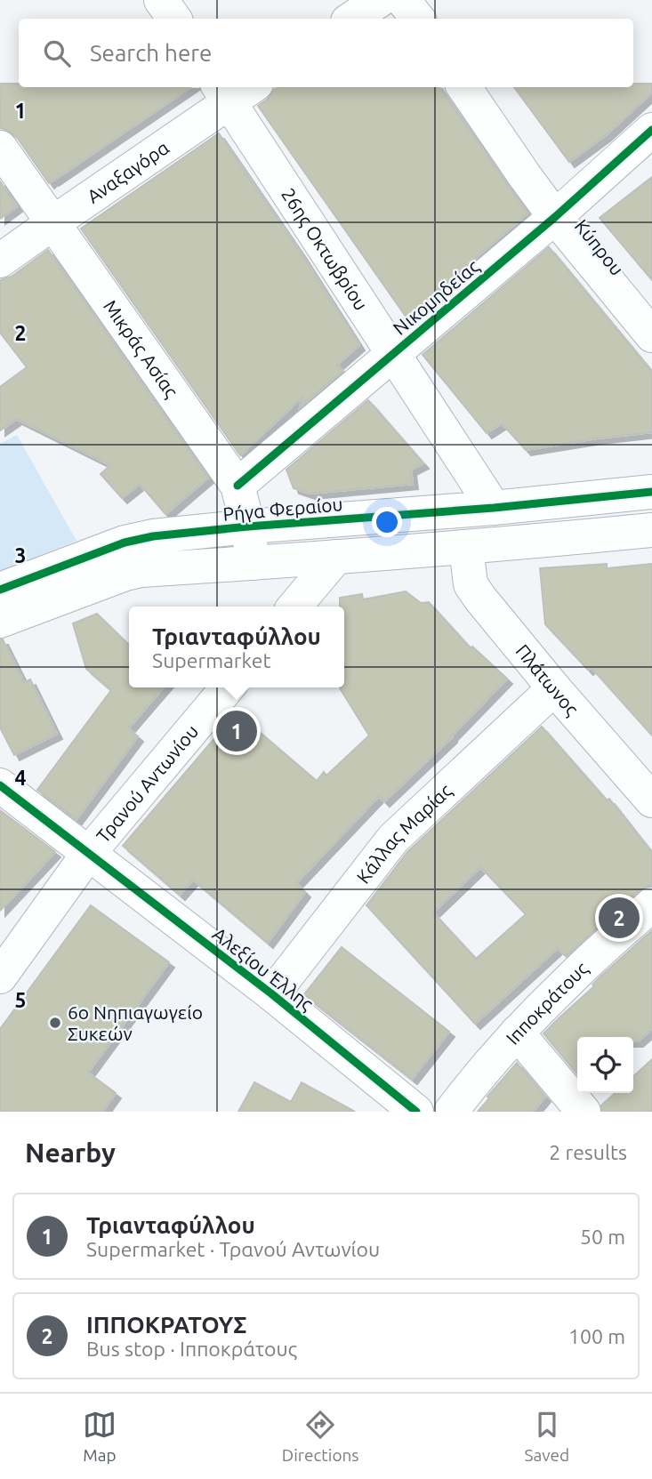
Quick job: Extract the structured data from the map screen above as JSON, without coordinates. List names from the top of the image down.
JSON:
{
  "streets": {
    "street": [
      "Αναξαγόρα",
      "Κύπρου",
      "26ης Οκτωβρίου",
      "Νικομηδείας",
      "Μικράς Ασίας",
      "Ρήγα Φεραίου",
      "Πλάτωνος",
      "Τρανού Αντωνίου",
      "Κάλλας Μαρίας",
      "Αλεξίου Έλλης",
      "Ιπποκράτους"
    ]
  },
  "crossings": [
    ["Αναξαγόρα", "26ης Οκτωβρίου"],
    ["Αναξαγόρα", "Μικράς Ασίας"],
    ["Κύπρου", "Νικομηδείας"],
    ["26ης Οκτωβρίου", "Νικομηδείας"],
    ["26ης Οκτωβρίου", "Ρήγα Φεραίου"],
    ["Νικομηδείας", "Μικράς Ασίας"],
    ["Μικράς Ασίας", "Ρήγα Φεραίου"],
    ["Πλάτωνος", "Κάλλας Μαρίας"],
    ["Τρανού Αντωνίου", "Αλεξίου Έλλης"],
    ["Κάλλας Μαρίας", "Αλεξίου Έλλης"]
  ],
  "places": ["6ο Νηπιαγωγείο Συκεών"],
  "page": {
    "search": "Search here",
    "popup": ["Τριανταφύλλου", "Supermarket"],
    "pins": ["1", "2"],
    "heading": ["Nearby", "2 results"],
    "list": [
      {
        "mark": "1",
        "name": "Τριανταφύλλου",
        "note": "Supermarket · Τρανού Αντωνίου",
        "value": "50 m"
      },
      {
        "mark": "2",
        "name": "ΙΠΠΟΚΡΑΤΟΥΣ",
        "note": "Bus stop · Ιπποκράτους",
        "value": "100 m"
      }
    ],
    "nav": ["Map", "Directions", "Saved"]
  },
  "grid": {
    "rows": [
      "1",
      "2",
      "3",
      "4",
      "5"
    ]
  }
}
